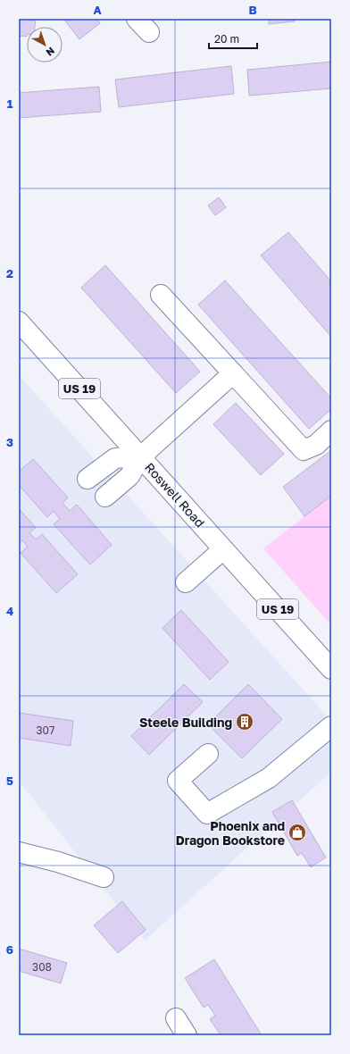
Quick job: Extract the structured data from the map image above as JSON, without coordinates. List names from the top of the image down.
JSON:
{
  "streets": {
    "main road": ["US 19", "Roswell Road"]
  },
  "places": {
    "building": ["Steele Building"],
    "shop": ["Phoenix and Dragon Bookstore"]
  },
  "house_numbers": ["307", "308"],
  "scale_bar": "20 m",
  "north": "bottom right",
  "grid": {
    "columns": ["A", "B"],
    "rows": [
      "1",
      "2",
      "3",
      "4",
      "5",
      "6"
    ]
  }
}
